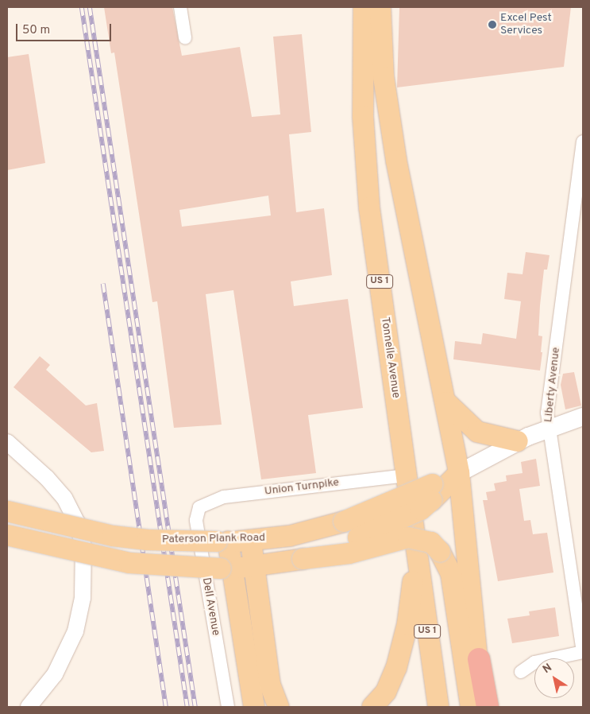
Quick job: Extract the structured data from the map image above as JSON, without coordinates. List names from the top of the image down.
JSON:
{
  "streets": {
    "main road": ["US 1", "Tonnelle Avenue", "Paterson Plank Road"],
    "street": ["Liberty Avenue", "Union Turnpike", "Dell Avenue"]
  },
  "crossings": [
    ["Tonnelle Avenue", "Union Turnpike"],
    ["Union Turnpike", "Dell Avenue"]
  ],
  "places": ["Excel Pest Services"],
  "scale_bar": "50 m",
  "north": "top left"
}
